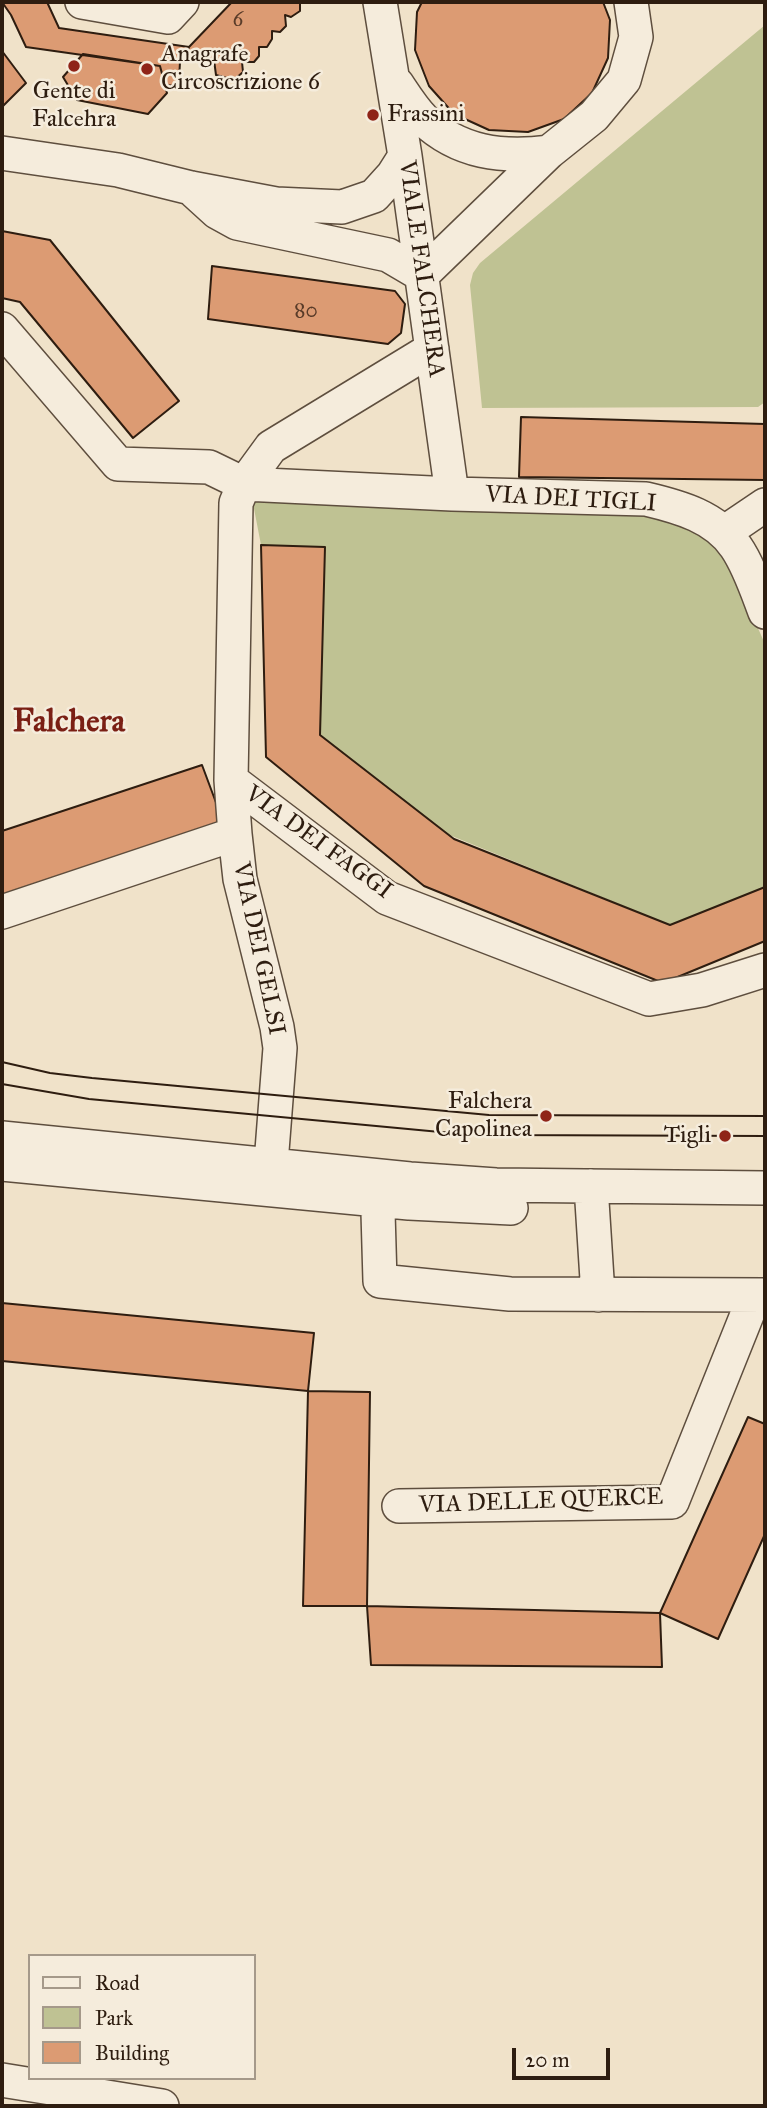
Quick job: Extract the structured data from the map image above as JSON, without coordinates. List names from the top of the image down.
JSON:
{
  "streets": {
    "street": [
      "VIALE FALCHERA",
      "VIA DEI TIGLI",
      "VIA DEI FAGGI",
      "VIA DEI GELSI",
      "VIA DELLE QUERCE"
    ]
  },
  "crossings": [
    ["VIALE FALCHERA", "VIA DEI TIGLI"],
    ["VIALE FALCHERA", "VIA DEI FAGGI"],
    ["VIA DEI FAGGI", "VIA DEI GELSI"]
  ],
  "districts": ["Falchera"],
  "places": [
    "Gente di Falcehra",
    "Anagrafe Circoscrizione 6",
    "Frassini",
    "Falchera Capolinea",
    "Tigli"
  ],
  "house_numbers": ["6", "80"],
  "legend": ["Road", "Park", "Building"],
  "scale_bar": "20 m"
}
